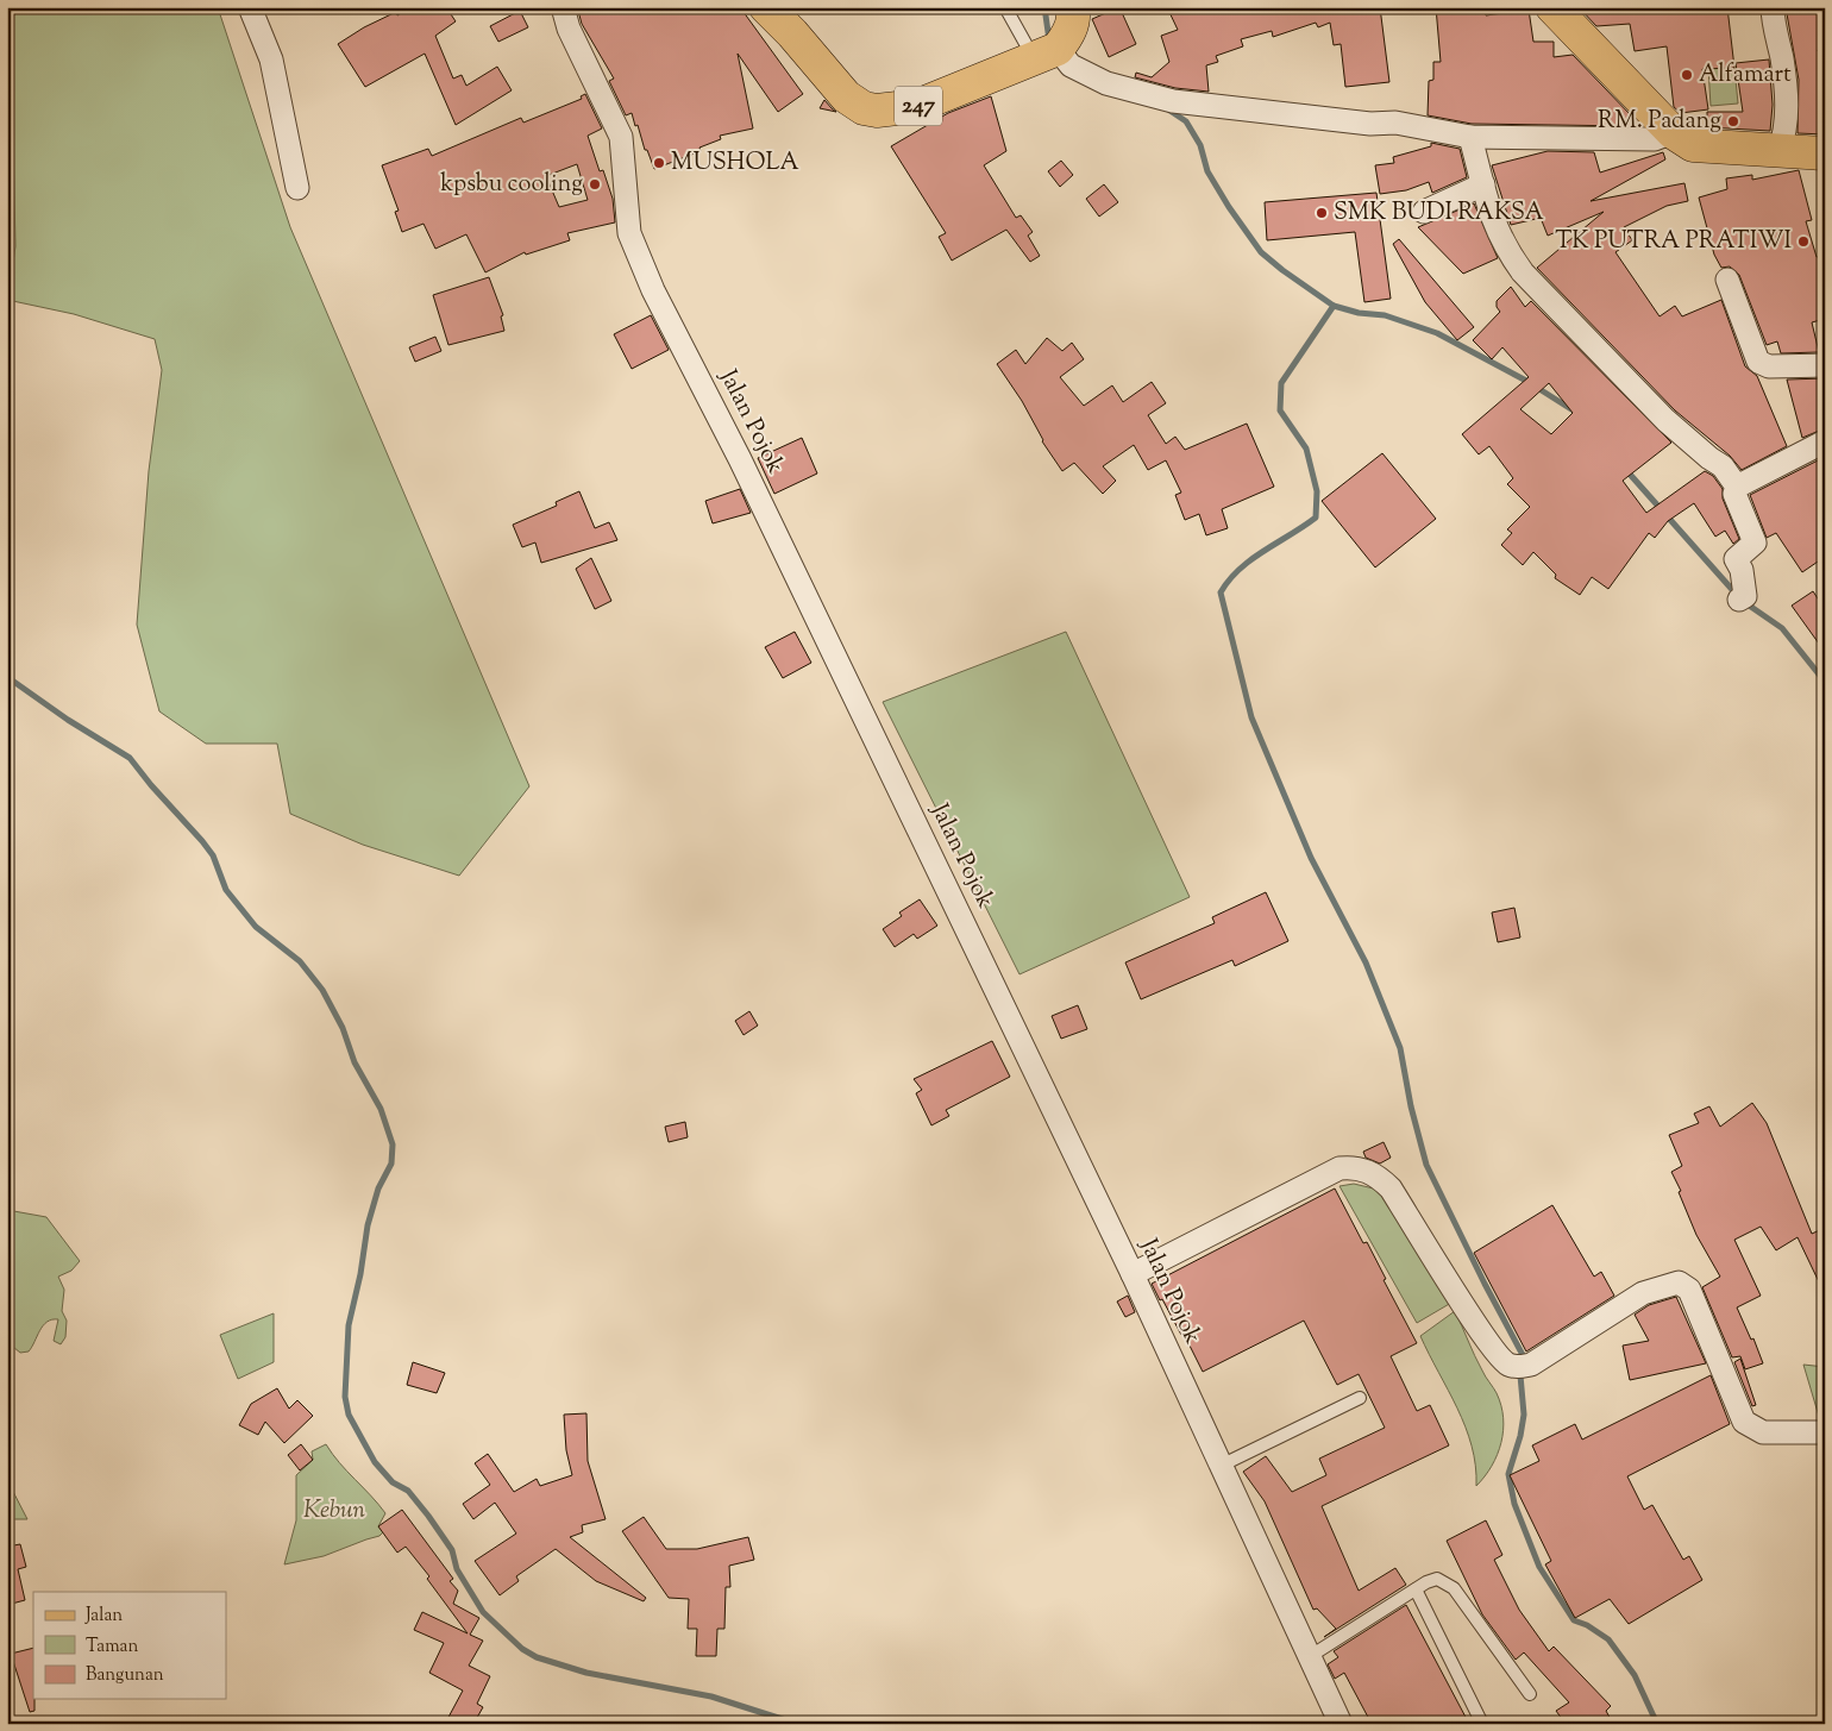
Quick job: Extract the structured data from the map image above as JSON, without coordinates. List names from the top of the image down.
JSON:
{
  "streets": {
    "main road": ["247"],
    "street": ["Jalan Pojok"]
  },
  "parks": ["Kebun"],
  "places": [
    "Alfamart",
    "RM. Padang",
    "MUSHOLA",
    "kpsbu cooling",
    "SMK BUDI RAKSA",
    "TK PUTRA PRATIWI"
  ],
  "legend": ["Jalan", "Taman", "Bangunan"]
}
